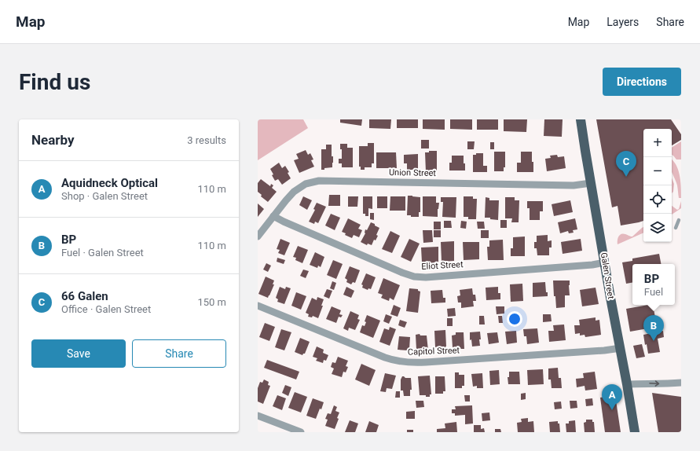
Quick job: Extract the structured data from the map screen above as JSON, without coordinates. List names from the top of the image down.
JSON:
{
  "streets": {
    "main road": ["Galen Street"],
    "street": ["Union Street", "Eliot Street", "Capitol Street"]
  },
  "crossings": [
    ["Union Street", "Eliot Street"],
    ["Union Street", "Galen Street"],
    ["Eliot Street", "Galen Street"],
    ["Galen Street", "Capitol Street"]
  ],
  "page": {
    "header": "Map",
    "nav": ["Map", "Layers", "Share"],
    "buttons": [
      "Directions",
      ["Save", "Share"]
    ],
    "title": "Find us",
    "heading": ["Nearby", "3 results"],
    "map_buttons": ["+", "−"],
    "pins": ["C", "B", "A"],
    "list": [
      {
        "mark": "A",
        "name": "Aquidneck Optical",
        "note": "Shop · Galen Street",
        "value": "110 m"
      },
      {
        "mark": "B",
        "name": "BP",
        "note": "Fuel · Galen Street",
        "value": "110 m"
      },
      {
        "mark": "C",
        "name": "66 Galen",
        "note": "Office · Galen Street",
        "value": "150 m"
      }
    ],
    "popup": ["BP", "Fuel"]
  }
}
